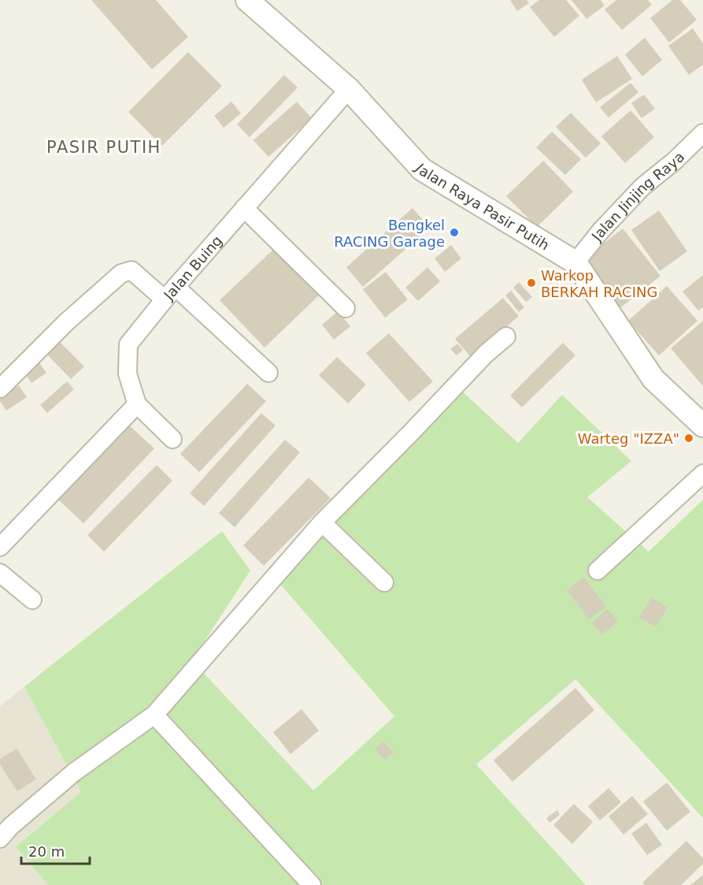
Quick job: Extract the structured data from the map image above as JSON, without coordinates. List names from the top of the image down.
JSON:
{
  "streets": {
    "street": ["Jalan Jinjing Raya", "Jalan Raya Pasir Putih", "Jalan Buing"]
  },
  "crossings": [
    ["Jalan Jinjing Raya", "Jalan Raya Pasir Putih"],
    ["Jalan Raya Pasir Putih", "Jalan Buing"]
  ],
  "districts": ["PASIR PUTIH"],
  "places": ["Bengkel RACING Garage", "Warkop BERKAH RACING", "Warteg \"IZZA\""],
  "scale_bar": "20 m"
}
